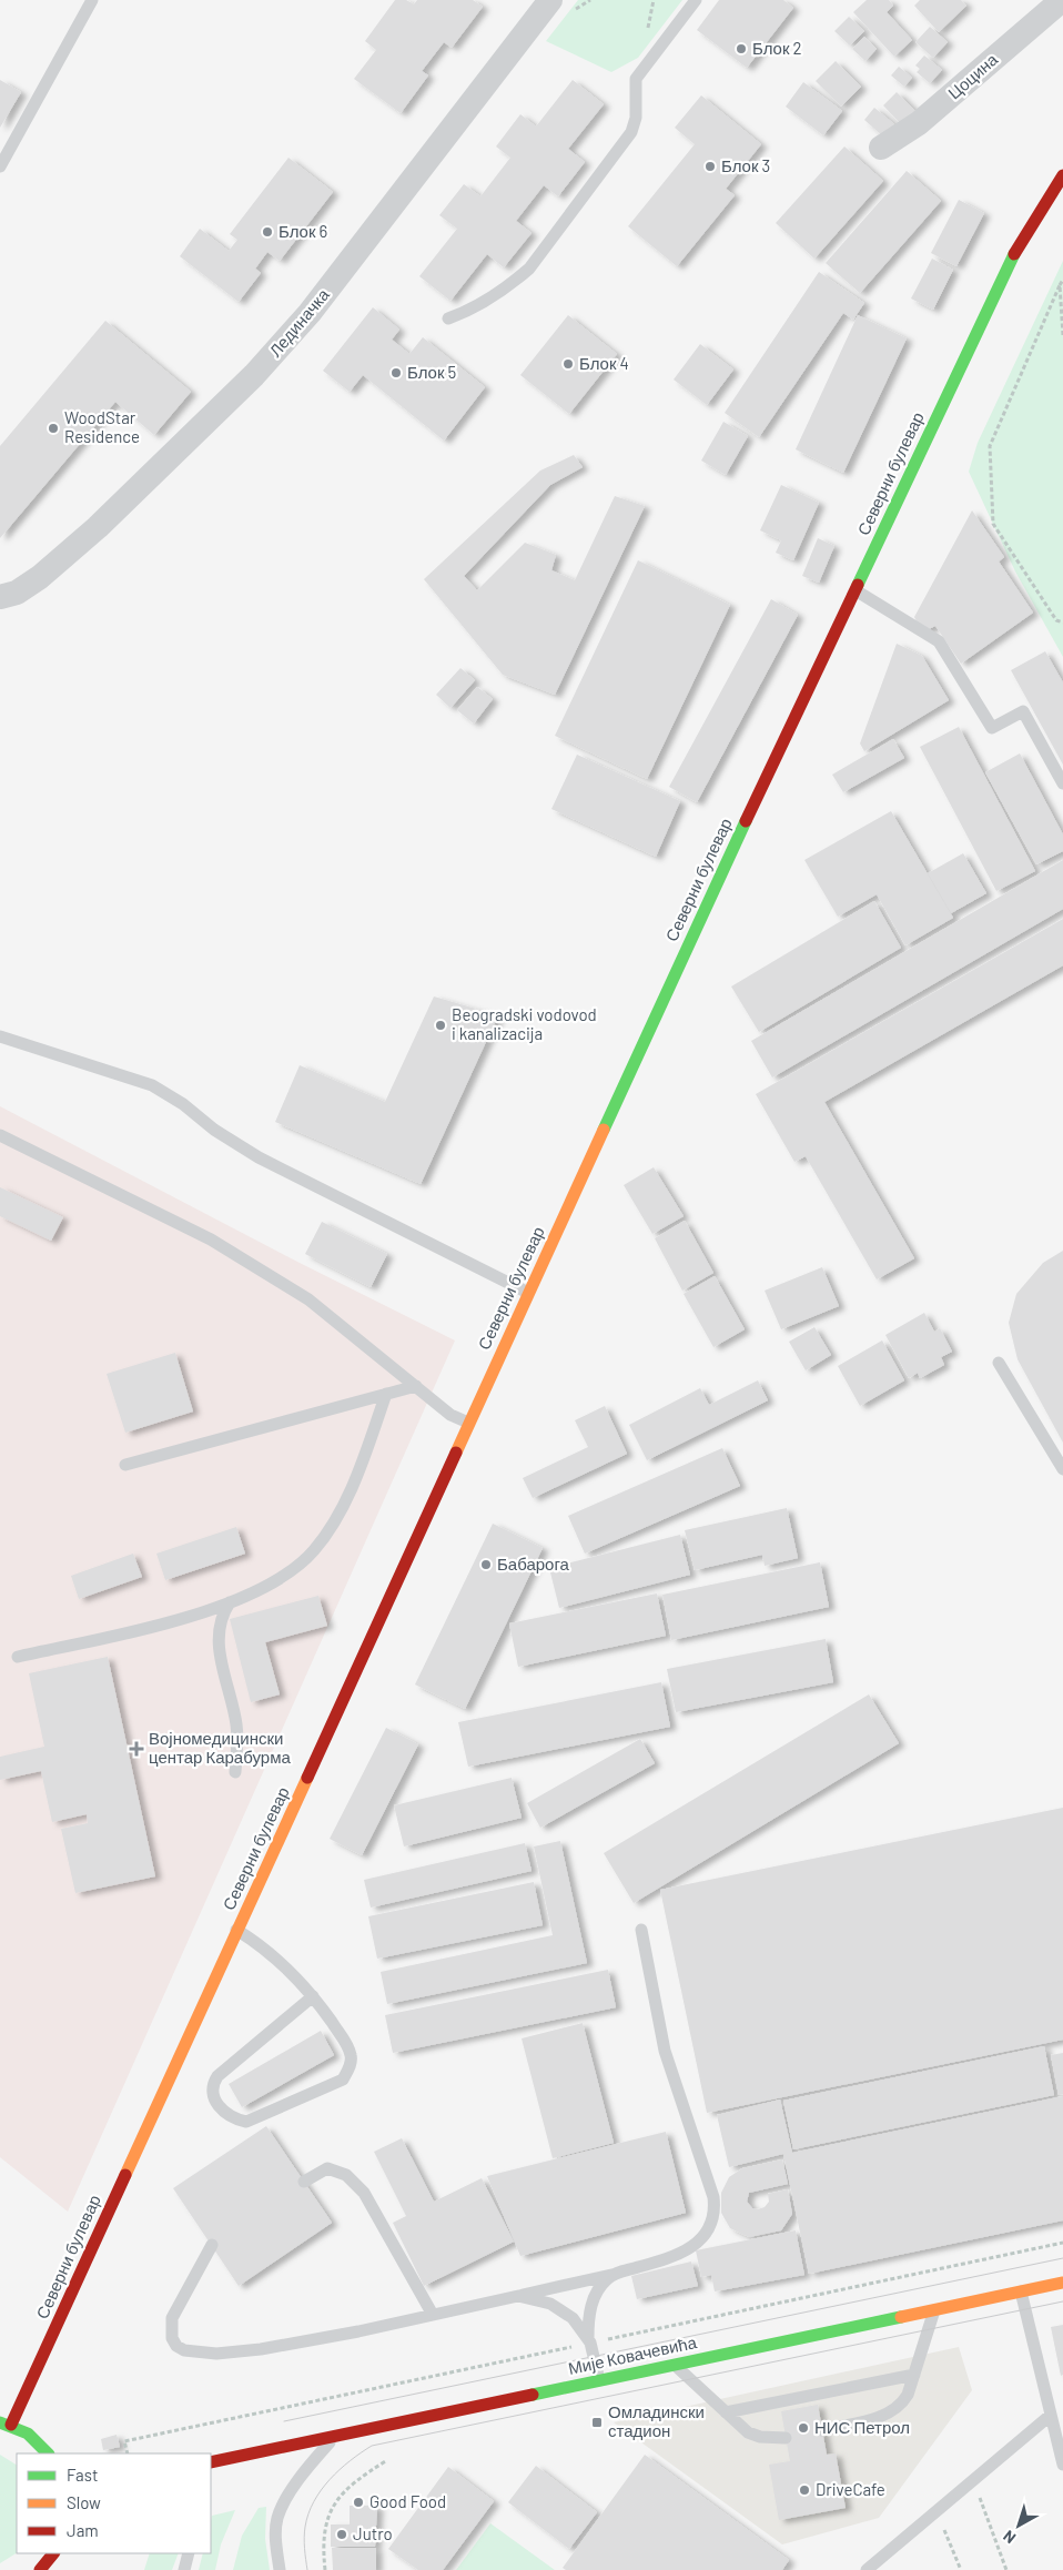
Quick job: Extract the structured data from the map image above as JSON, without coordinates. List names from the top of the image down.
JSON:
{
  "streets": {
    "street": [
      "Цоцина",
      "Лединачка",
      "Северни булевар",
      "Мије Ковачевића"
    ]
  },
  "places": {
    "other": [
      "Блок 2",
      "Блок 3",
      "Блок 6",
      "Блок 4",
      "Блок 5",
      "WoodStar Residence",
      "Beogradski vodovod i kanalizacija",
      "Бабарога",
      "НИС Петрол",
      "DriveCafe",
      "Good Food",
      "Jutro"
    ],
    "health": ["Војномедицински центар Карабурма"],
    "transit": ["Омладински стадион"]
  },
  "legend": ["Fast", "Slow", "Jam"],
  "north": "bottom left"
}
